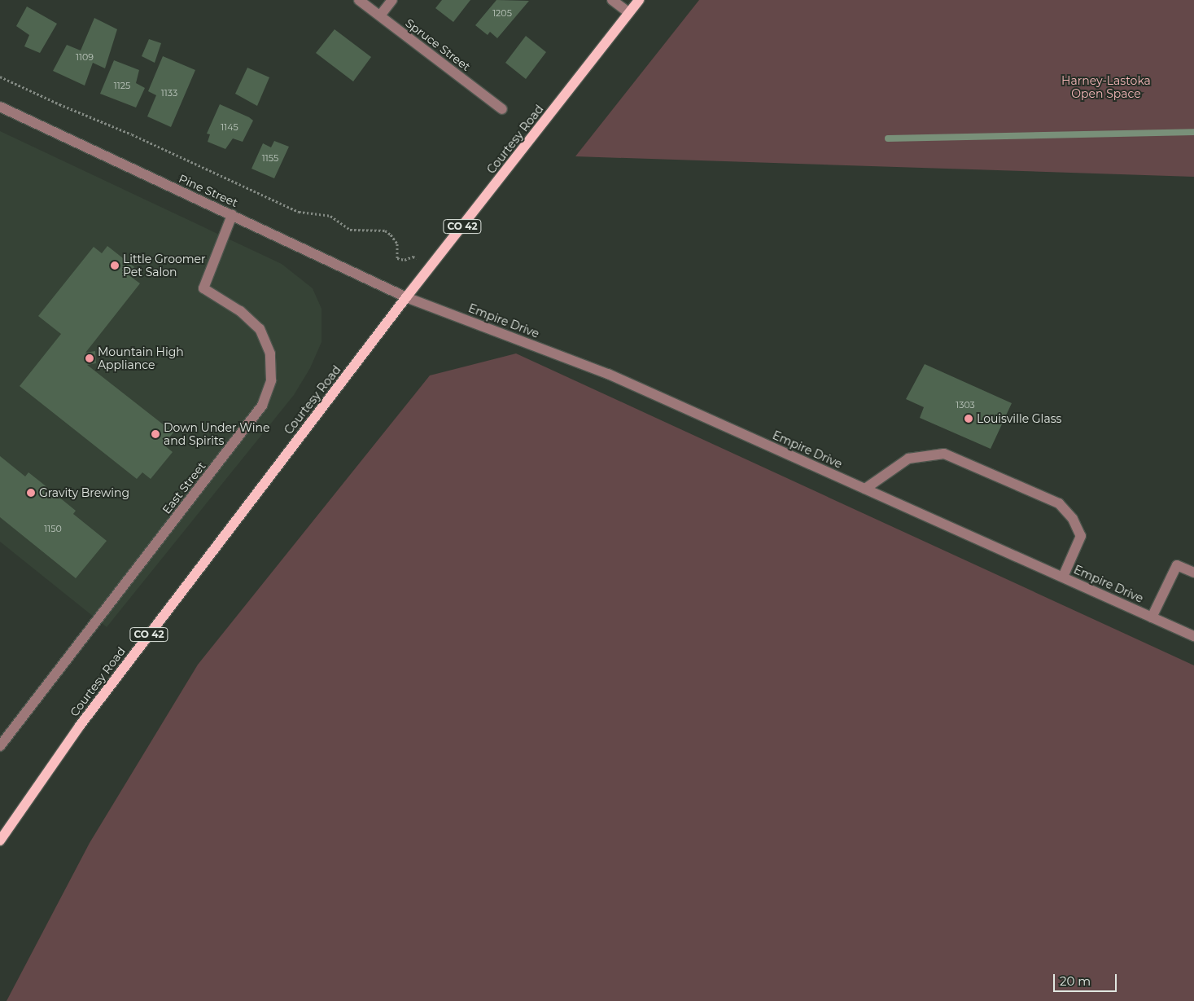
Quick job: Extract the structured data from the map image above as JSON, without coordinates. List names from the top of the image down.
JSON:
{
  "streets": {
    "main road": ["Courtesy Road", "CO 42"],
    "street": [
      "Spruce Street",
      "Pine Street",
      "Empire Drive",
      "East Street"
    ]
  },
  "crossings": [
    ["Courtesy Road", "Pine Street"],
    ["Courtesy Road", "Empire Drive"],
    ["Pine Street", "Empire Drive"],
    ["Pine Street", "East Street"]
  ],
  "parks": ["Harney-Lastoka Open Space"],
  "places": [
    "Little Groomer Pet Salon",
    "Mountain High Appliance",
    "Louisville Glass",
    "Down Under Wine and Spirits",
    "Gravity Brewing"
  ],
  "house_numbers": [
    "1205",
    "1109",
    "1125",
    "1133",
    "1145",
    "1155",
    "1303",
    "1150"
  ],
  "scale_bar": "20 m"
}
